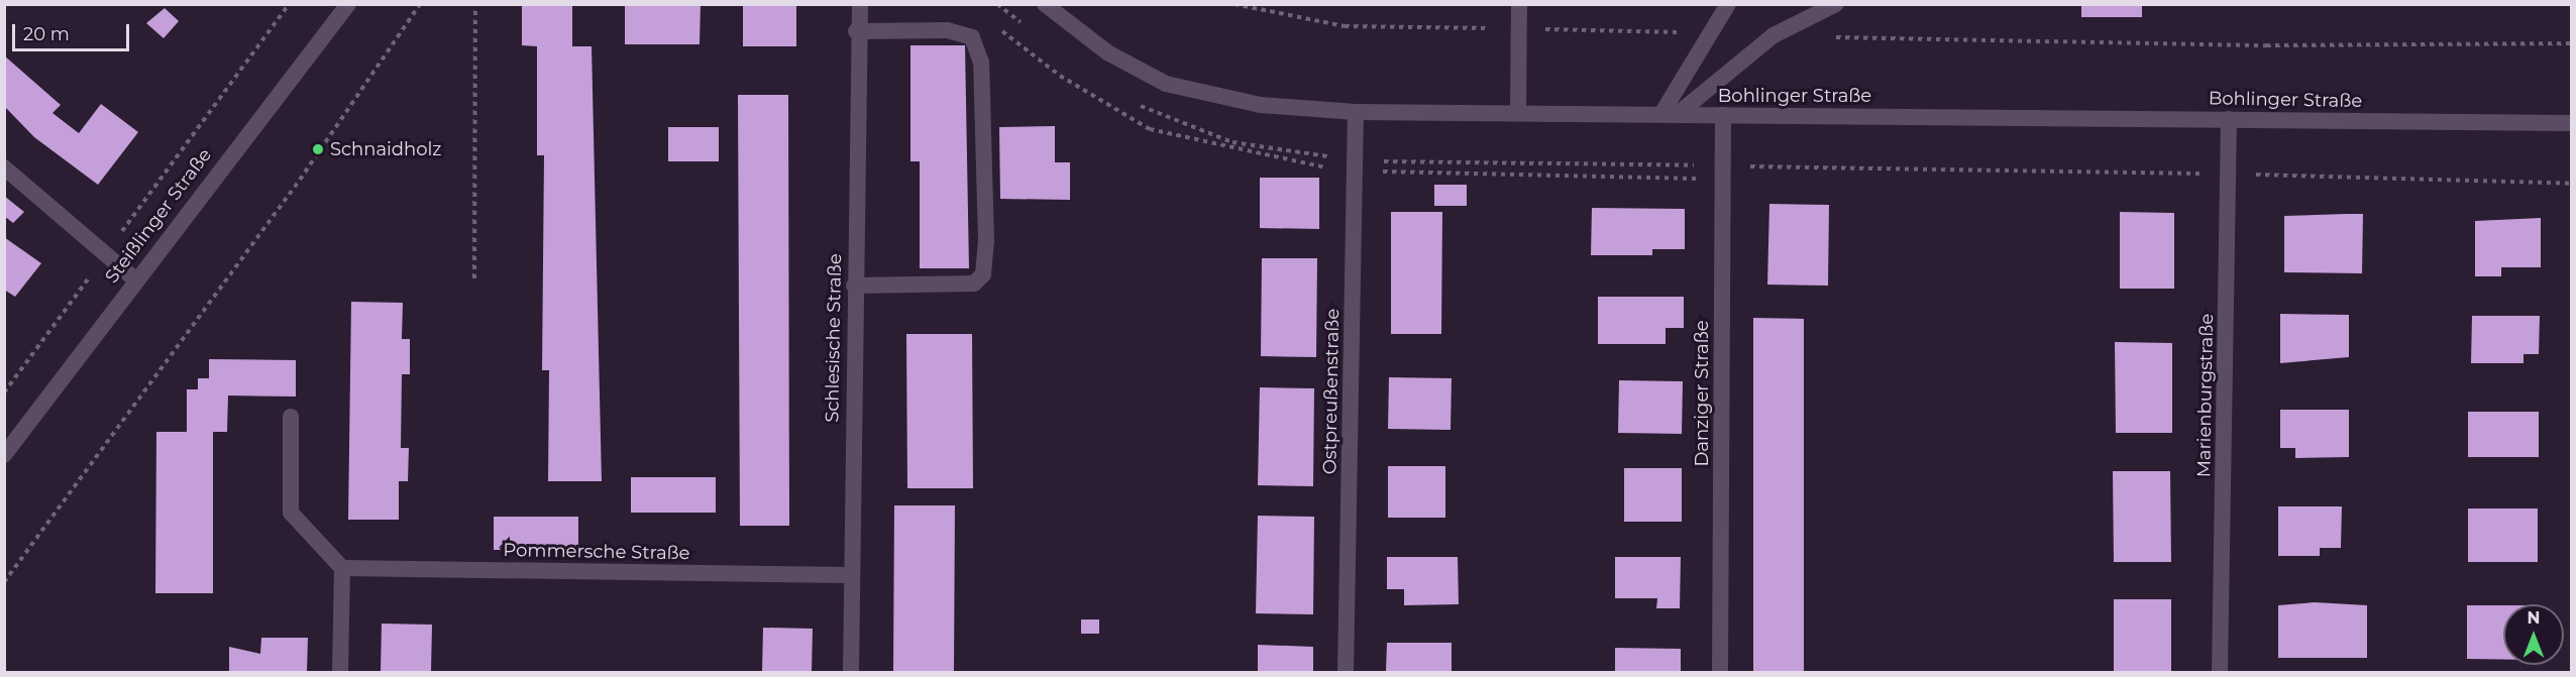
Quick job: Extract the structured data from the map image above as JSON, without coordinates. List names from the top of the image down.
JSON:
{
  "streets": {
    "street": [
      "Bohlinger Straße",
      "Steißlinger Straße",
      "Schlesische Straße",
      "Ostpreußenstraße",
      "Danziger Straße",
      "Marienburgstraße",
      "Pommersche Straße"
    ]
  },
  "crossings": [
    ["Bohlinger Straße", "Ostpreußenstraße"],
    ["Bohlinger Straße", "Danziger Straße"],
    ["Bohlinger Straße", "Marienburgstraße"],
    ["Schlesische Straße", "Pommersche Straße"]
  ],
  "places": ["Schnaidholz"],
  "scale_bar": "20 m",
  "north": "top"
}
